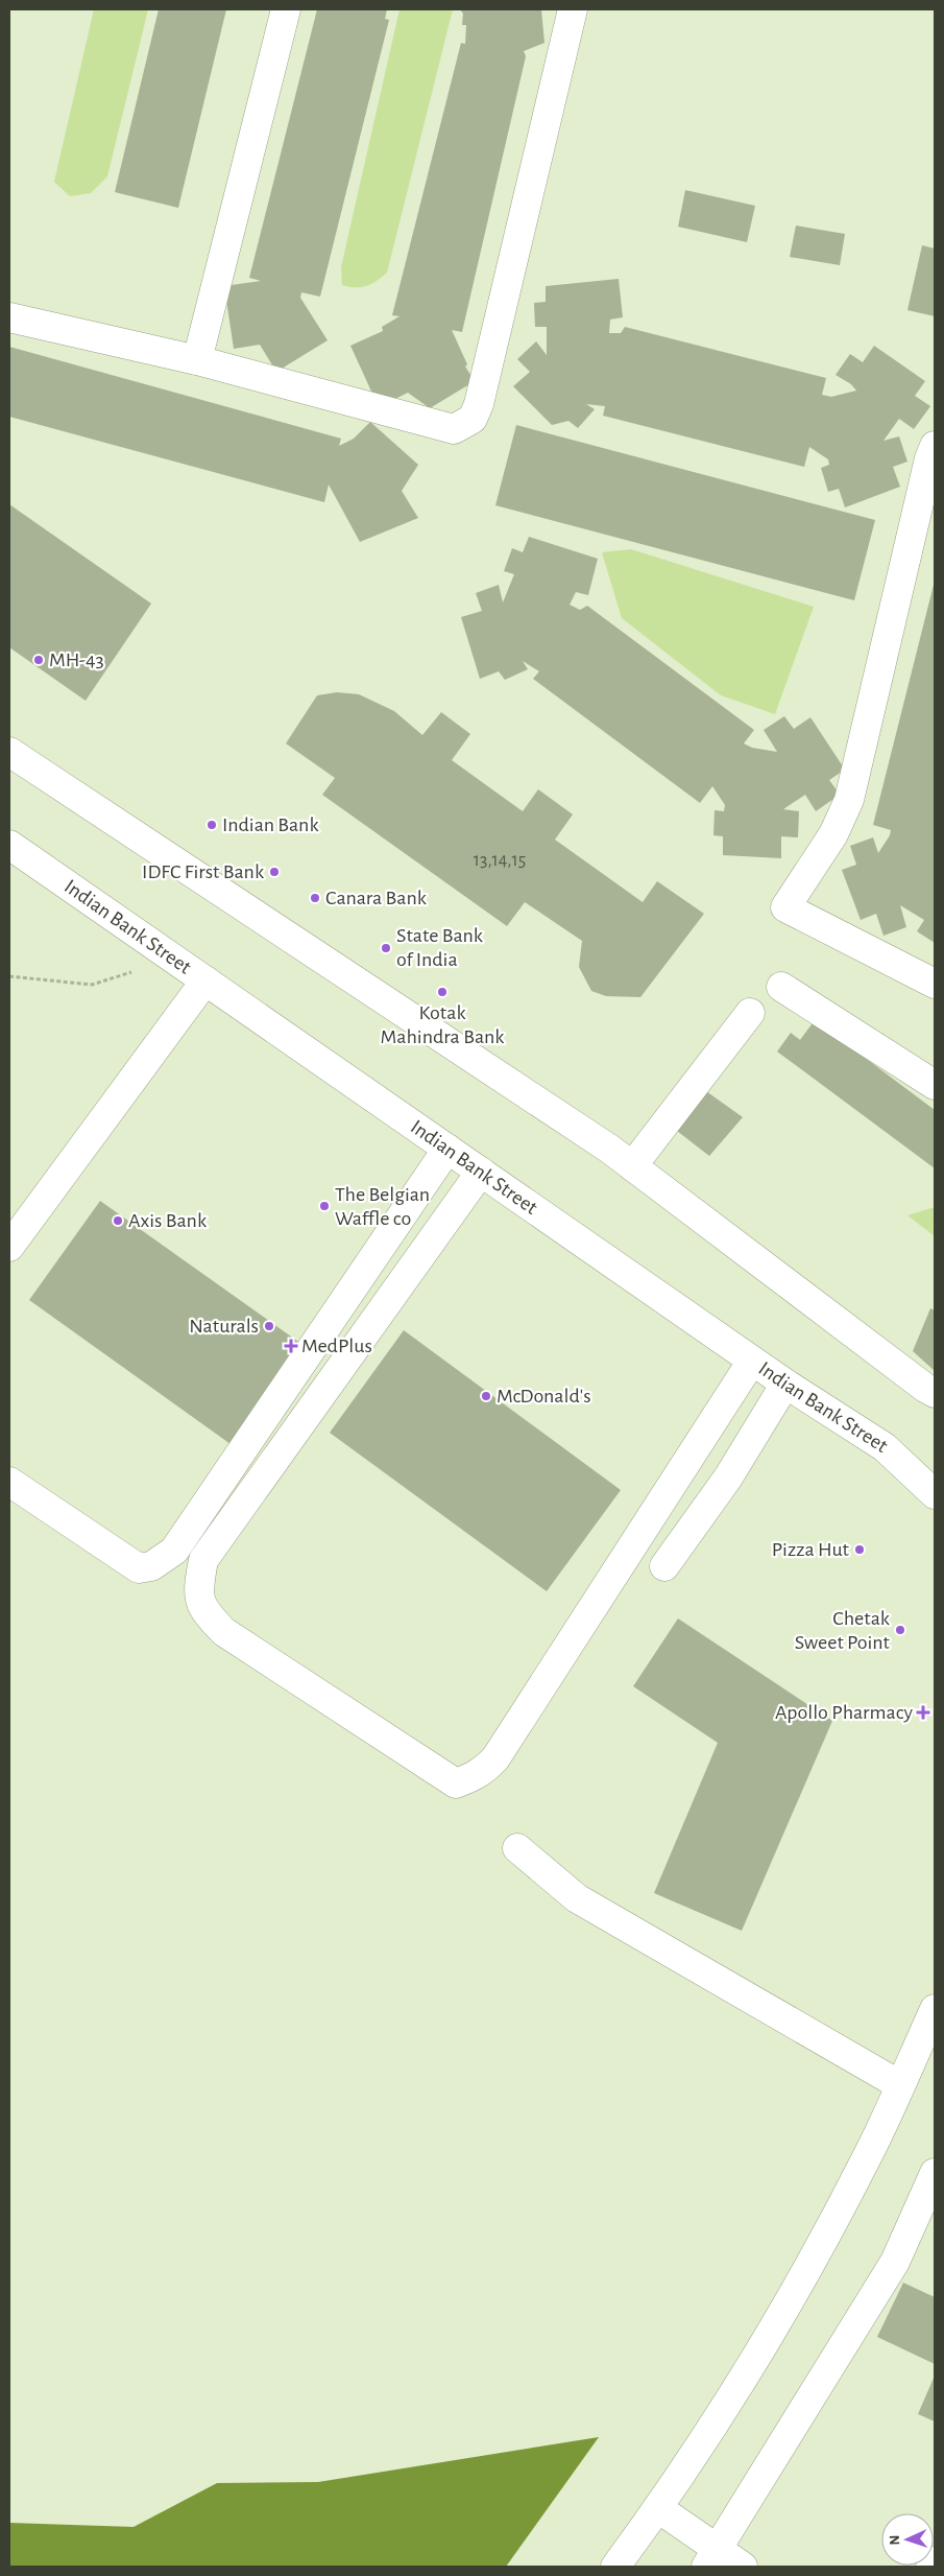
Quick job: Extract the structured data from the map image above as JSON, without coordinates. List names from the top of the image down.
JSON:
{
  "streets": {
    "street": ["Indian Bank Street"]
  },
  "places": {
    "other": [
      "MH-43",
      "Indian Bank",
      "IDFC First Bank",
      "Canara Bank",
      "State Bank of India",
      "Kotak Mahindra Bank",
      "The Belgian Waffle co",
      "Axis Bank",
      "Naturals",
      "McDonald's",
      "Pizza Hut",
      "Chetak Sweet Point"
    ],
    "health": ["MedPlus", "Apollo Pharmacy"]
  },
  "house_numbers": ["13,14,15"],
  "north": "left"
}
